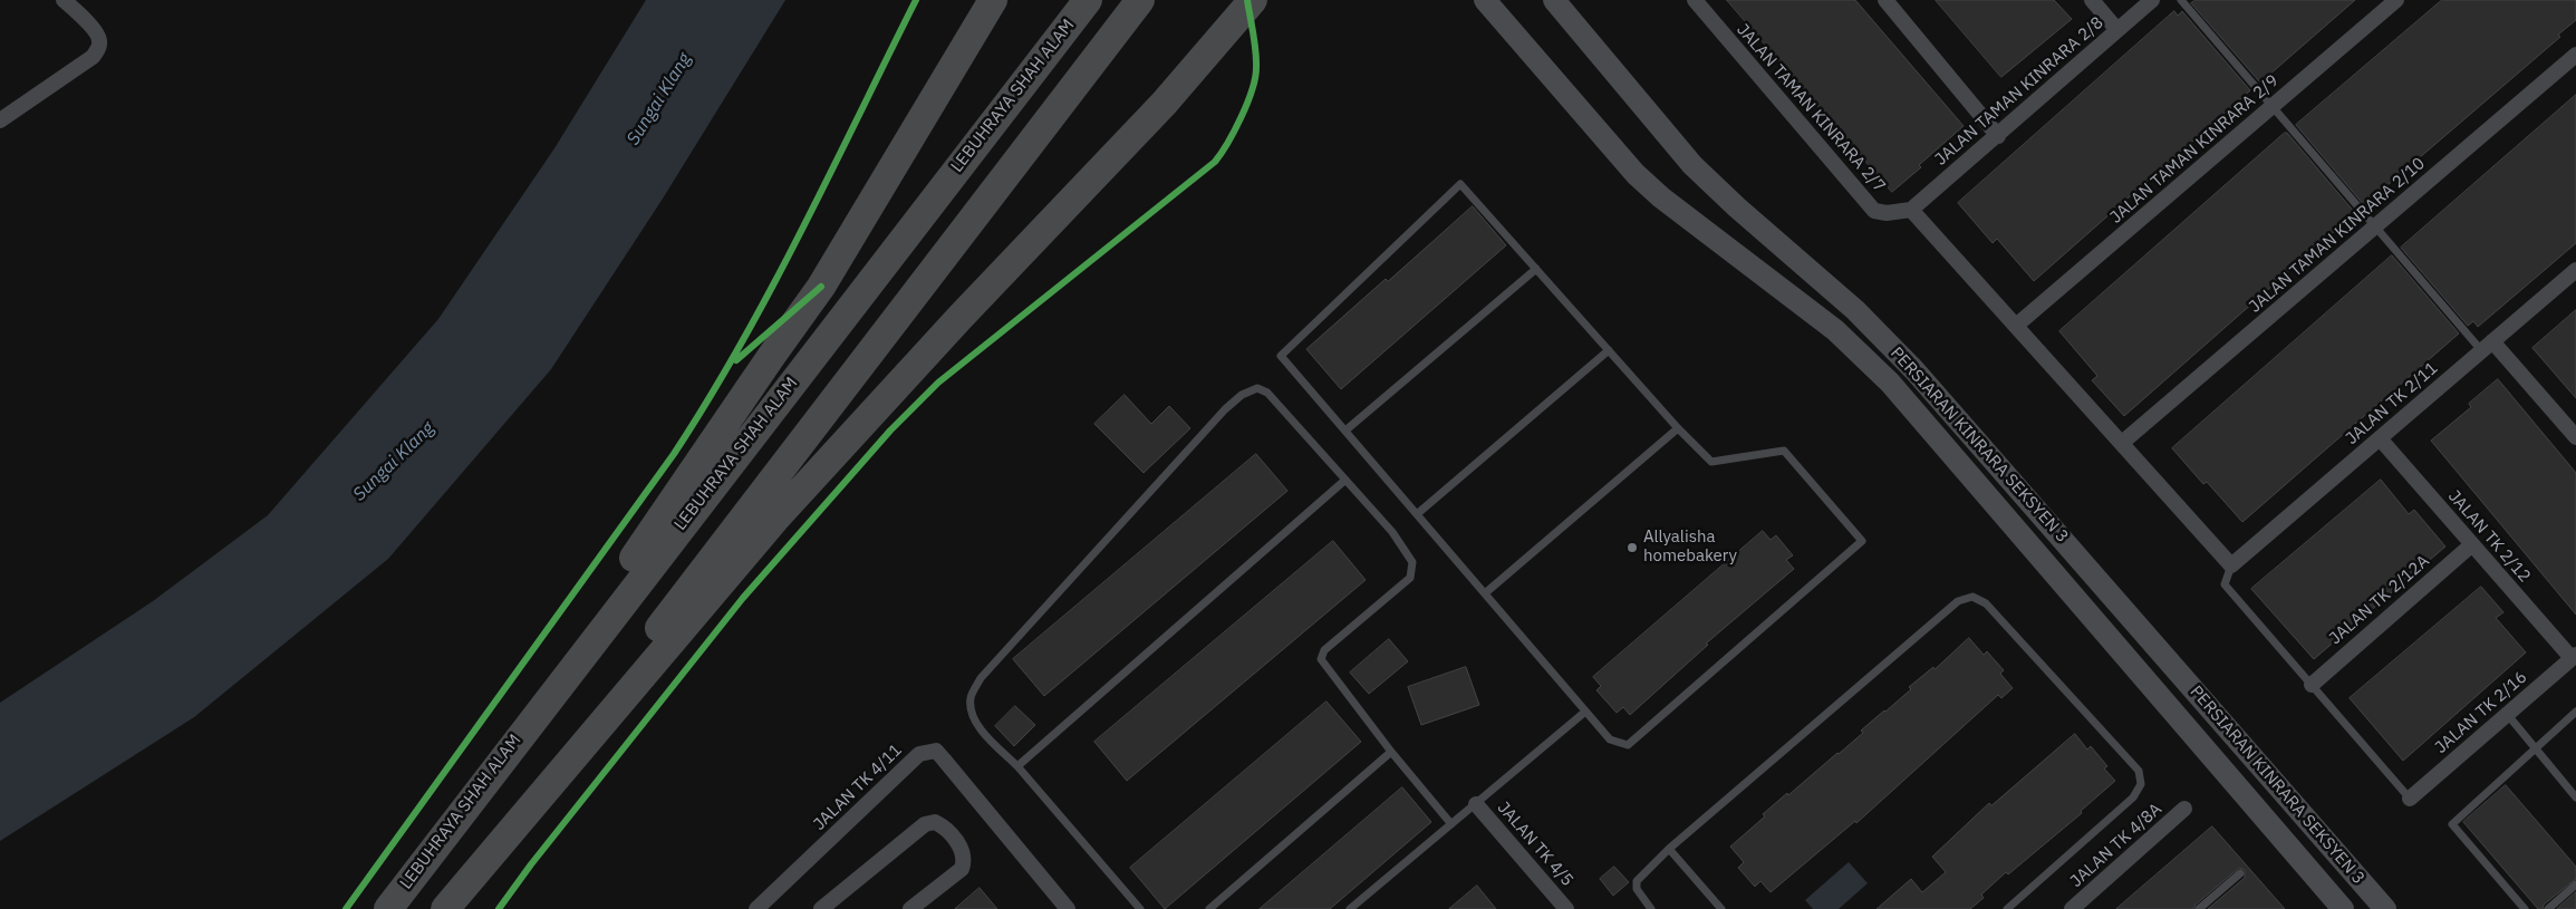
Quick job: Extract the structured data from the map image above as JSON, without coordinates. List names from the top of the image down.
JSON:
{
  "streets": {
    "highway": ["LEBUHRAYA SHAH ALAM"],
    "main road": ["PERSIARAN KINRARA SEKSYEN 3"],
    "street": [
      "JALAN TAMAN KINRARA 2/8",
      "JALAN TAMAN KINRARA 2/7",
      "JALAN TAMAN KINRARA 2/9",
      "JALAN TAMAN KINRARA 2/10",
      "JALAN TK 2/11",
      "JALAN TK 2/12",
      "JALAN TK 2/12A",
      "JALAN TK 2/16",
      "JALAN TK 4/11",
      "JALAN TK 4/5",
      "JALAN TK 4/8A"
    ]
  },
  "crossings": [
    ["JALAN TAMAN KINRARA 2/8", "JALAN TAMAN KINRARA 2/7"],
    ["JALAN TK 2/11", "JALAN TK 2/12"],
    ["JALAN TK 2/12", "JALAN TK 2/12A"],
    ["JALAN TK 2/12", "JALAN TK 2/16"]
  ],
  "water": ["Sungai Klang"],
  "places": ["Allyalisha homebakery"]
}
